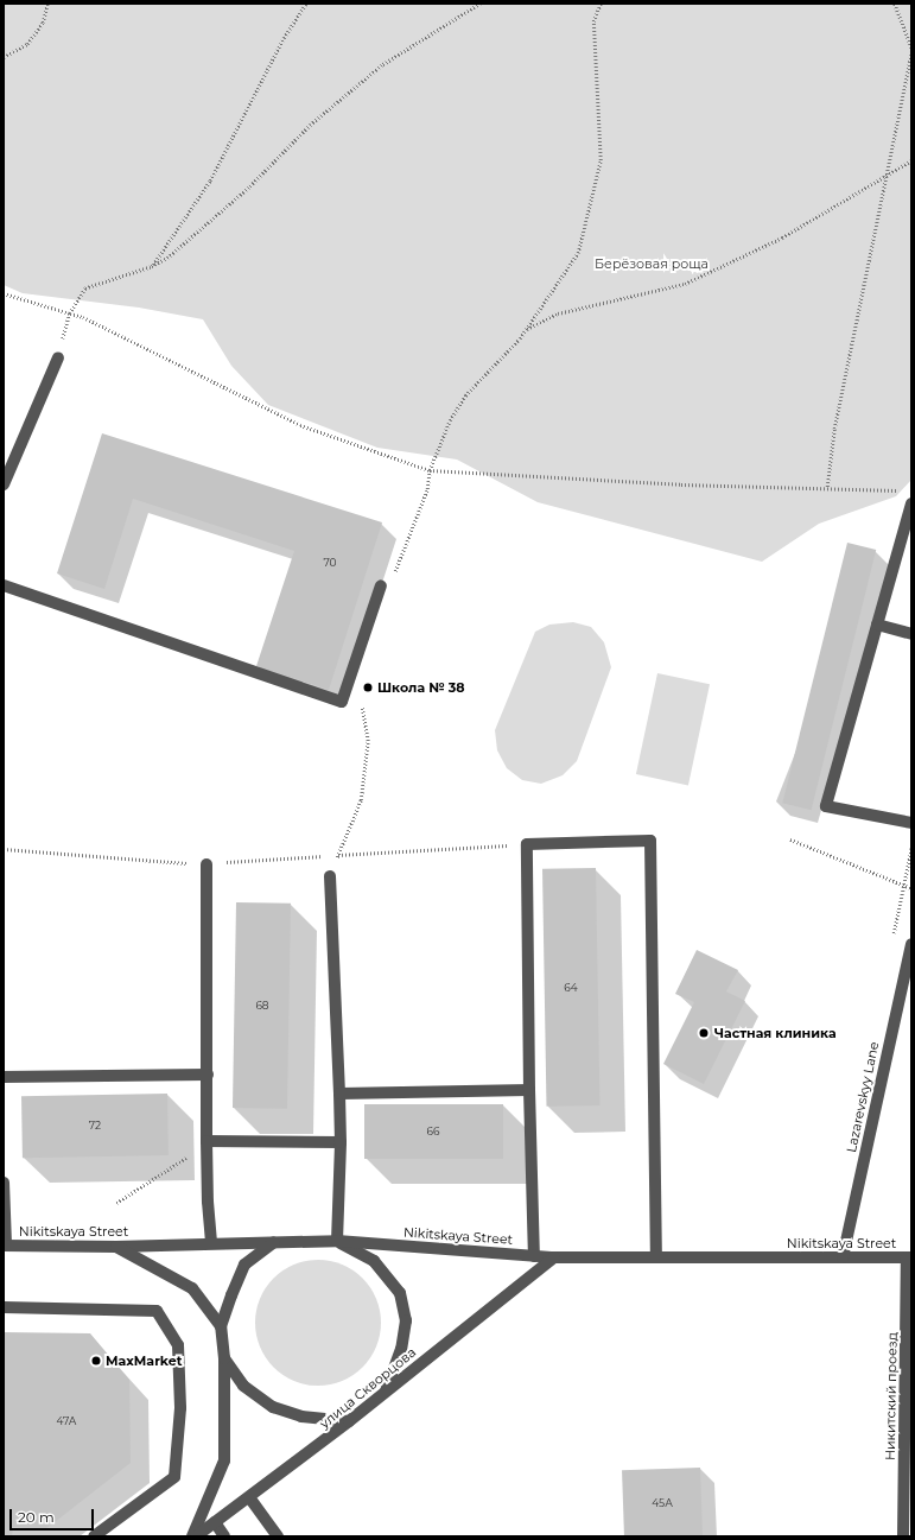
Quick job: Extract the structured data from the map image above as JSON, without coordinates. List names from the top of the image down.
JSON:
{
  "streets": {
    "street": [
      "Lazarevskyy Lane",
      "Nikitskaya Street",
      "улица Скворцова",
      "Никитский проезд"
    ]
  },
  "crossings": [
    ["Lazarevskyy Lane", "Nikitskaya Street"],
    ["Nikitskaya Street", "улица Скворцова"],
    ["Nikitskaya Street", "Никитский проезд"]
  ],
  "parks": ["Берёзовая роща"],
  "places": ["Школа № 38", "Частная клиника", "MaxMarket"],
  "house_numbers": [
    "70",
    "64",
    "68",
    "72",
    "66",
    "47А",
    "45А"
  ],
  "scale_bar": "20 m"
}
